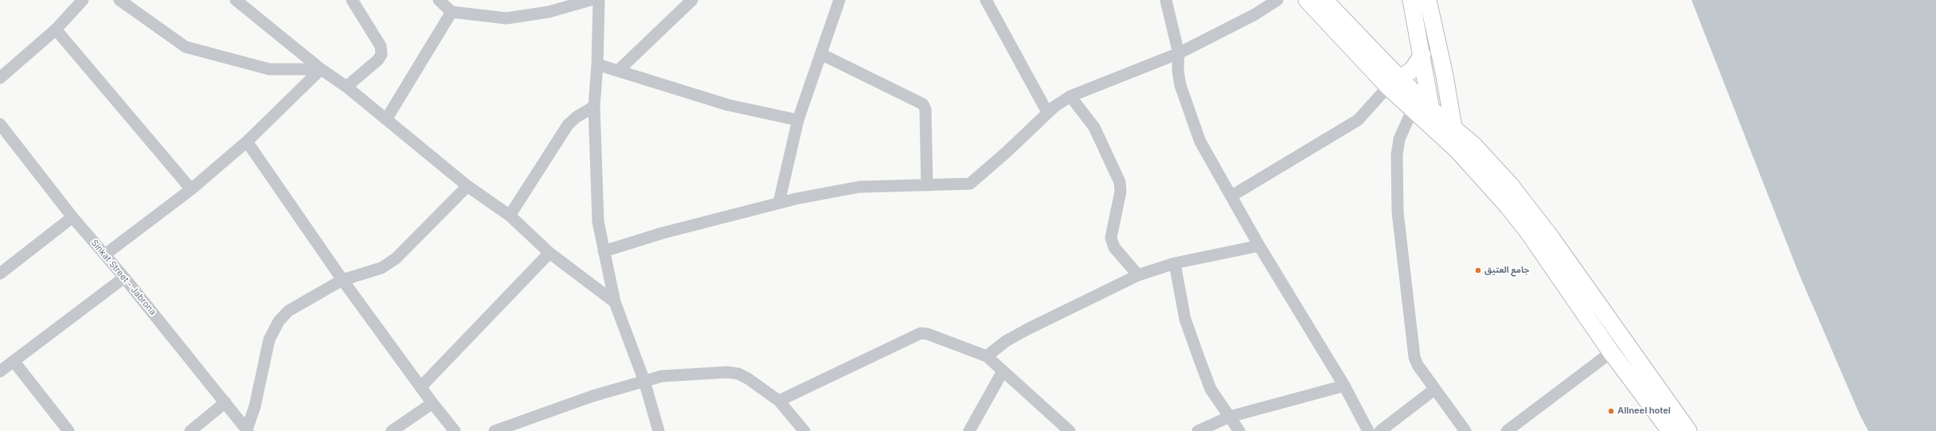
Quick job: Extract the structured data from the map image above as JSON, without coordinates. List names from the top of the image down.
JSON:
{
  "streets": {
    "street": ["Sinkat Street - Jabrona"]
  },
  "places": ["جامع العتيق", "Allneel hotel"]
}
